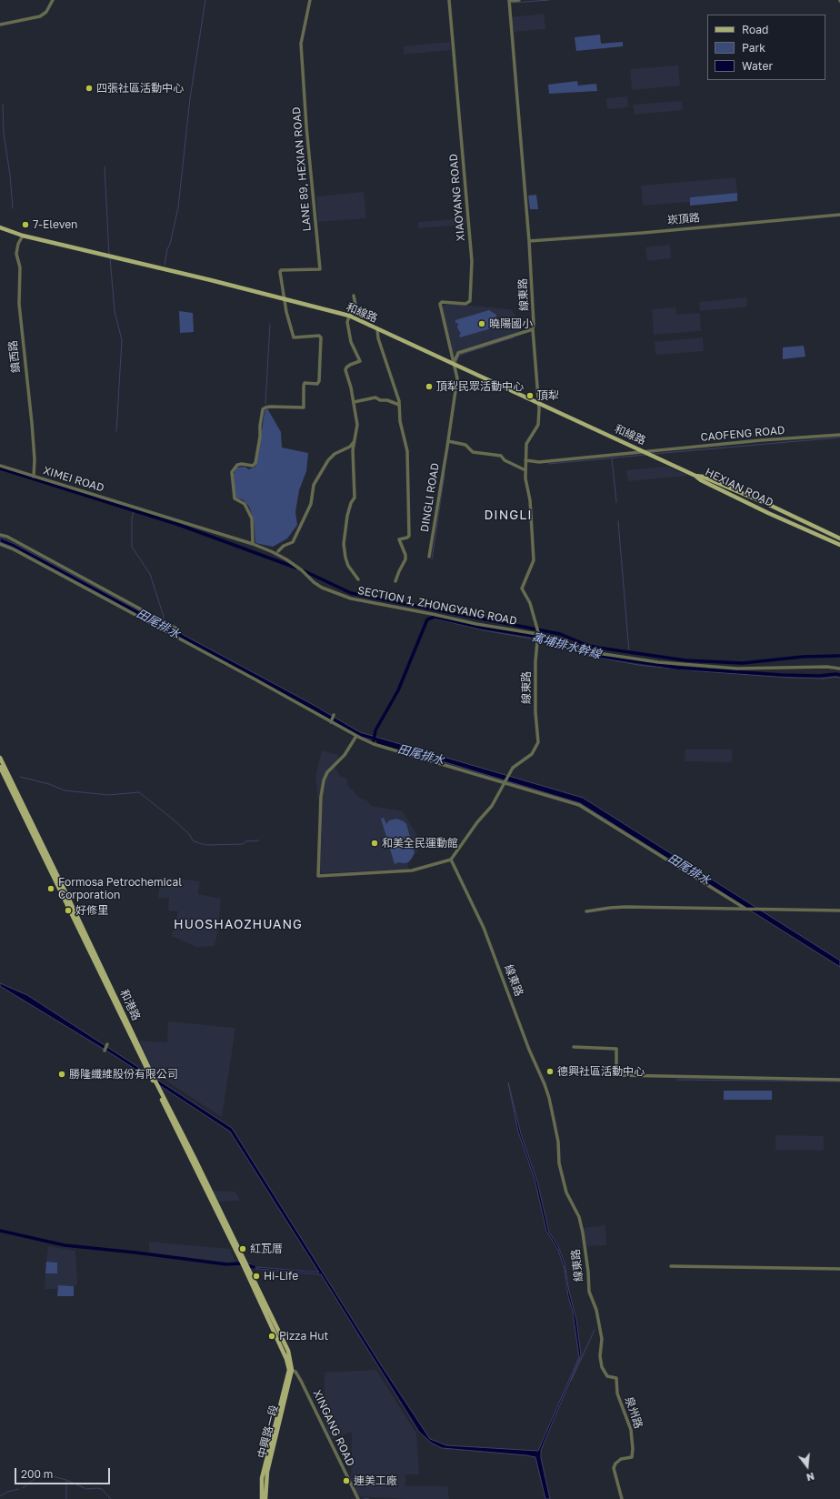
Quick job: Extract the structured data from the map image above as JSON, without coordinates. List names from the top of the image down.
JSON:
{
  "streets": {
    "main road": [
      "和線路",
      "HEXIAN ROAD",
      "和港路",
      "中興路一段"
    ],
    "street": [
      "LANE 89, HEXIAN ROAD",
      "XIAOYANG ROAD",
      "崁頂路",
      "線東路",
      "鎮西路",
      "CAOFENG ROAD",
      "XIMEI ROAD",
      "DINGLI ROAD",
      "SECTION 1, ZHONGYANG ROAD",
      "泉州路",
      "XINGANG ROAD"
    ]
  },
  "crossings": [
    ["LANE 89, HEXIAN ROAD", "和線路"],
    ["XIAOYANG ROAD", "和線路"],
    ["XIAOYANG ROAD", "DINGLI ROAD"],
    ["崁頂路", "線東路"],
    ["線東路", "和線路"],
    ["線東路", "CAOFENG ROAD"],
    ["線東路", "SECTION 1, ZHONGYANG ROAD"],
    ["線東路", "泉州路"],
    ["和線路", "鎮西路"],
    ["和線路", "CAOFENG ROAD"],
    ["和線路", "HEXIAN ROAD"],
    ["和線路", "DINGLI ROAD"],
    ["鎮西路", "XIMEI ROAD"],
    ["XIMEI ROAD", "SECTION 1, ZHONGYANG ROAD"],
    ["和港路", "XINGANG ROAD"],
    ["和港路", "中興路一段"],
    ["XINGANG ROAD", "中興路一段"]
  ],
  "districts": ["DINGLI", "HUOSHAOZHUANG"],
  "water": ["田尾排水", "寓埔排水幹線"],
  "places": [
    "四張社區活動中心",
    "7-Eleven",
    "曉陽國小",
    "頂犁民眾活動中心",
    "頂犁",
    "和美全民運動館",
    "Formosa Petrochemical Corporation",
    "好修里",
    "德興社區活動中心",
    "勝隆纖維股份有限公司",
    "紅瓦厝",
    "Hi-Life",
    "Pizza Hut",
    "連美工廠"
  ],
  "legend": ["Road", "Park", "Water"],
  "scale_bar": "200 m",
  "north": "bottom"
}
